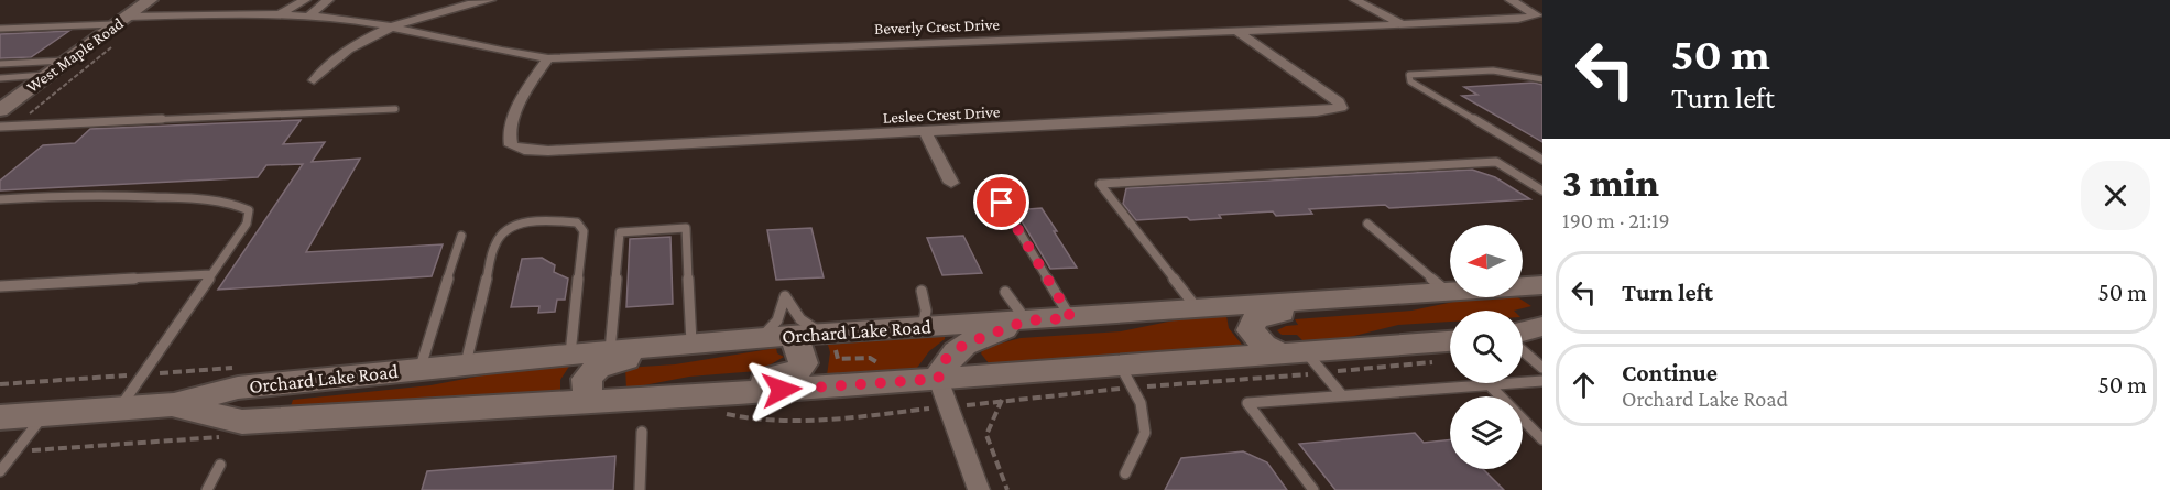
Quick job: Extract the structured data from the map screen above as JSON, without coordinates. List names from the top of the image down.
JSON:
{
  "streets": {
    "main road": ["West Maple Road", "Orchard Lake Road"],
    "street": ["Beverly Crest Drive", "Leslee Crest Drive"]
  },
  "crossings": [
    ["Beverly Crest Drive", "West Maple Road"],
    ["Beverly Crest Drive", "Leslee Crest Drive"]
  ],
  "north": "left",
  "page": {
    "turn": ["50 m", "Turn left"],
    "heading": ["3 min", "190 m · 21:19"],
    "list": [
      {
        "name": "Turn left",
        "value": "50 m"
      },
      {
        "name": "Continue",
        "note": "Orchard Lake Road",
        "value": "50 m"
      }
    ]
  }
}
